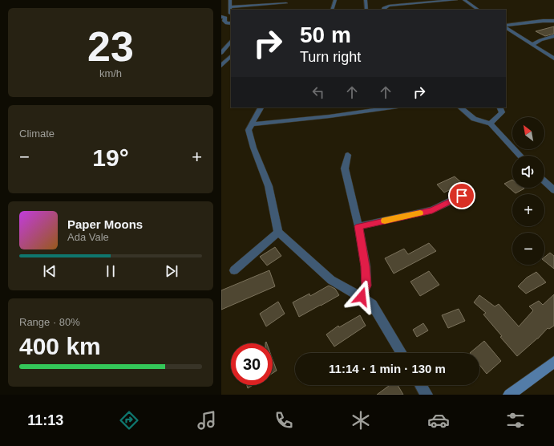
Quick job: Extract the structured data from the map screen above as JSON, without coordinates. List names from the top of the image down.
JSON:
{
  "north": "top left",
  "page": {
    "tile": [
      ["23", "km/h"],
      "Climate",
      ["Range · 80%", "400 km"]
    ],
    "turn": ["50 m", "Turn right"],
    "map_buttons": ["+", "−"],
    "heat": ["−", "19°", "+"],
    "song": ["Paper Moons", "Ada Vale"],
    "limit": "30",
    "trip": "11:14 · 1 min · 130 m",
    "tabs": "11:13"
  }
}
